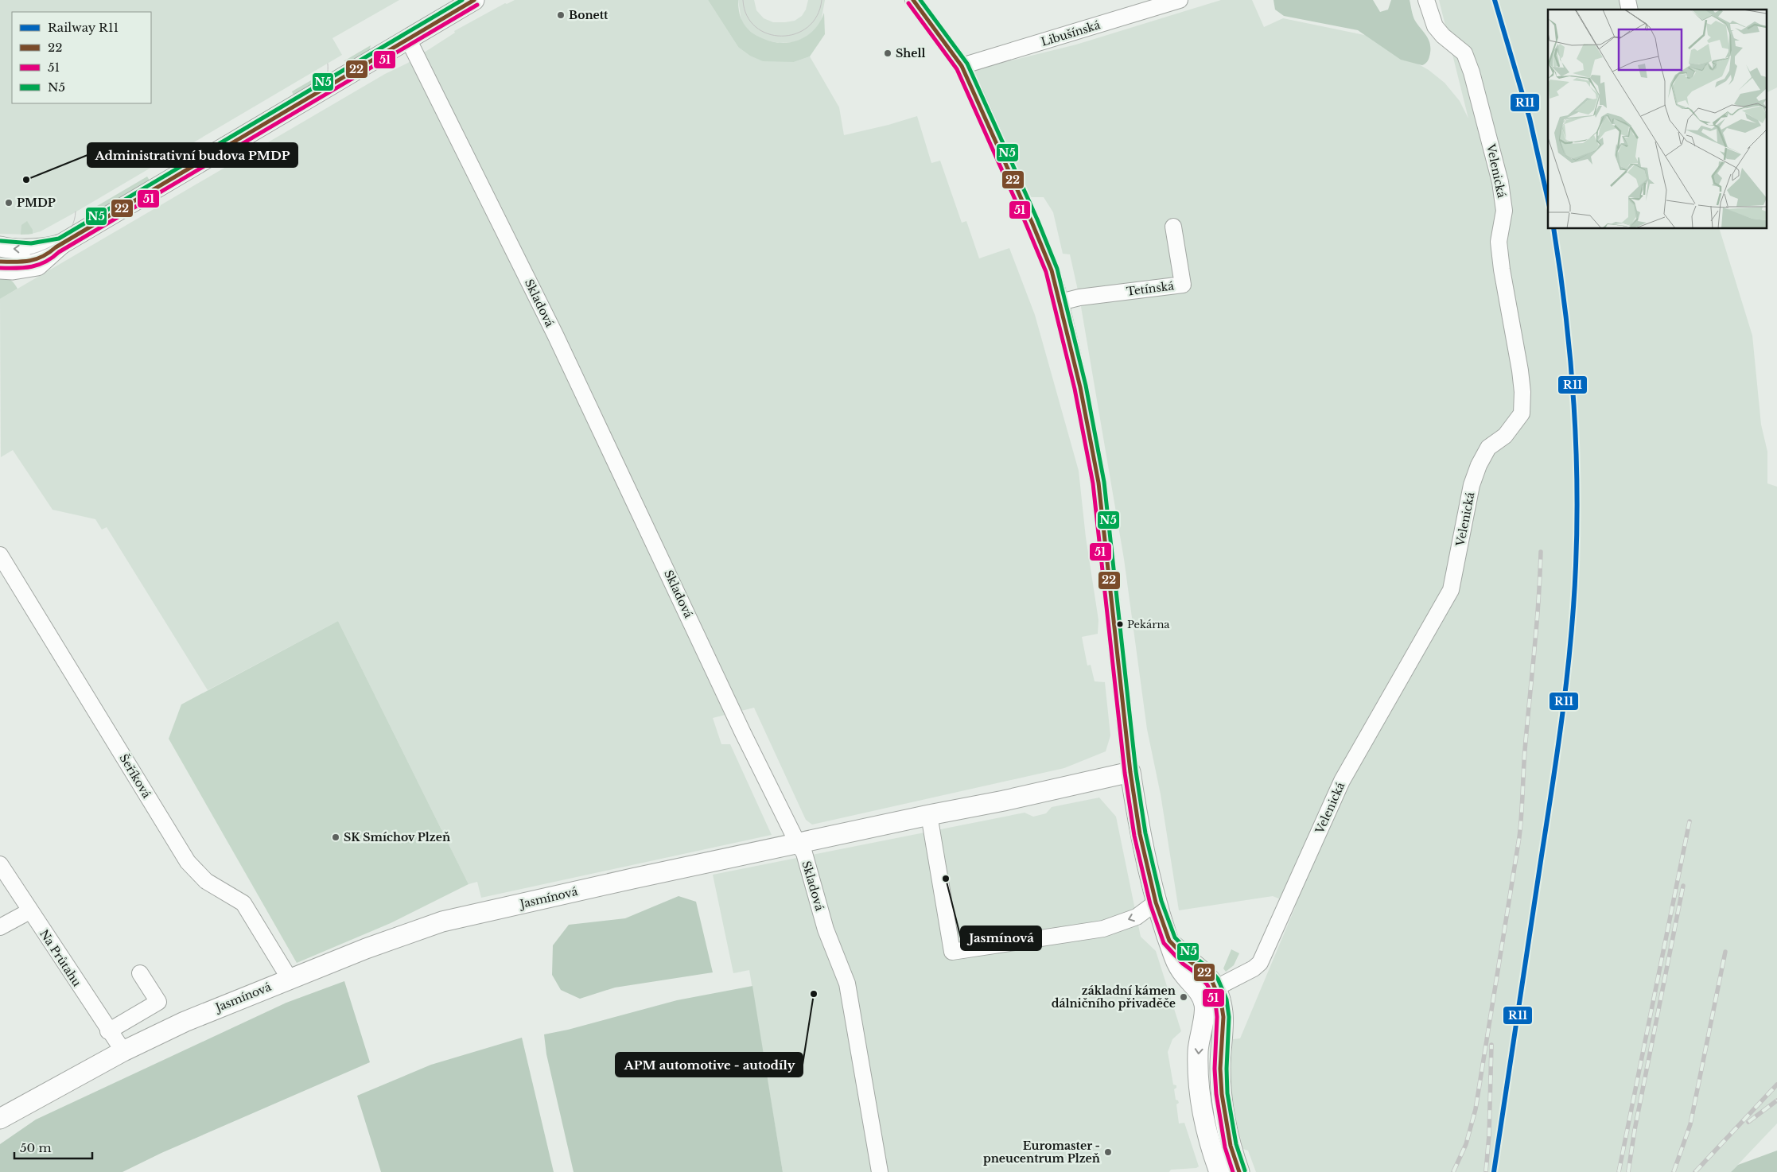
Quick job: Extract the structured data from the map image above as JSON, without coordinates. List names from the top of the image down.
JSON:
{
  "streets": {
    "main road": ["Jasmínová"],
    "street": [
      "Libušínská",
      "Velenická",
      "Tetínská",
      "Skladová",
      "Šeříková",
      "Na Průtahu"
    ]
  },
  "crossings": [
    ["Skladová", "Jasmínová"],
    ["Šeříková", "Jasmínová"],
    ["Jasmínová", "Na Průtahu"]
  ],
  "places": [
    "Bonett",
    "Shell",
    "Administrativní budova PMDP",
    "PMDP",
    "Pekárna",
    "SK Smíchov Plzeň",
    "Jasmínová",
    "APM automotive - autodíly",
    "základní kámen dálničního přivaděče",
    "Euromaster - pneucentrum Plzeň"
  ],
  "lines": [
    "rail line R11",
    "transit line 22",
    "transit line N5",
    "transit line 51"
  ],
  "legend": [
    "Railway R11",
    "22",
    "51",
    "N5"
  ],
  "scale_bar": "50 m"
}
